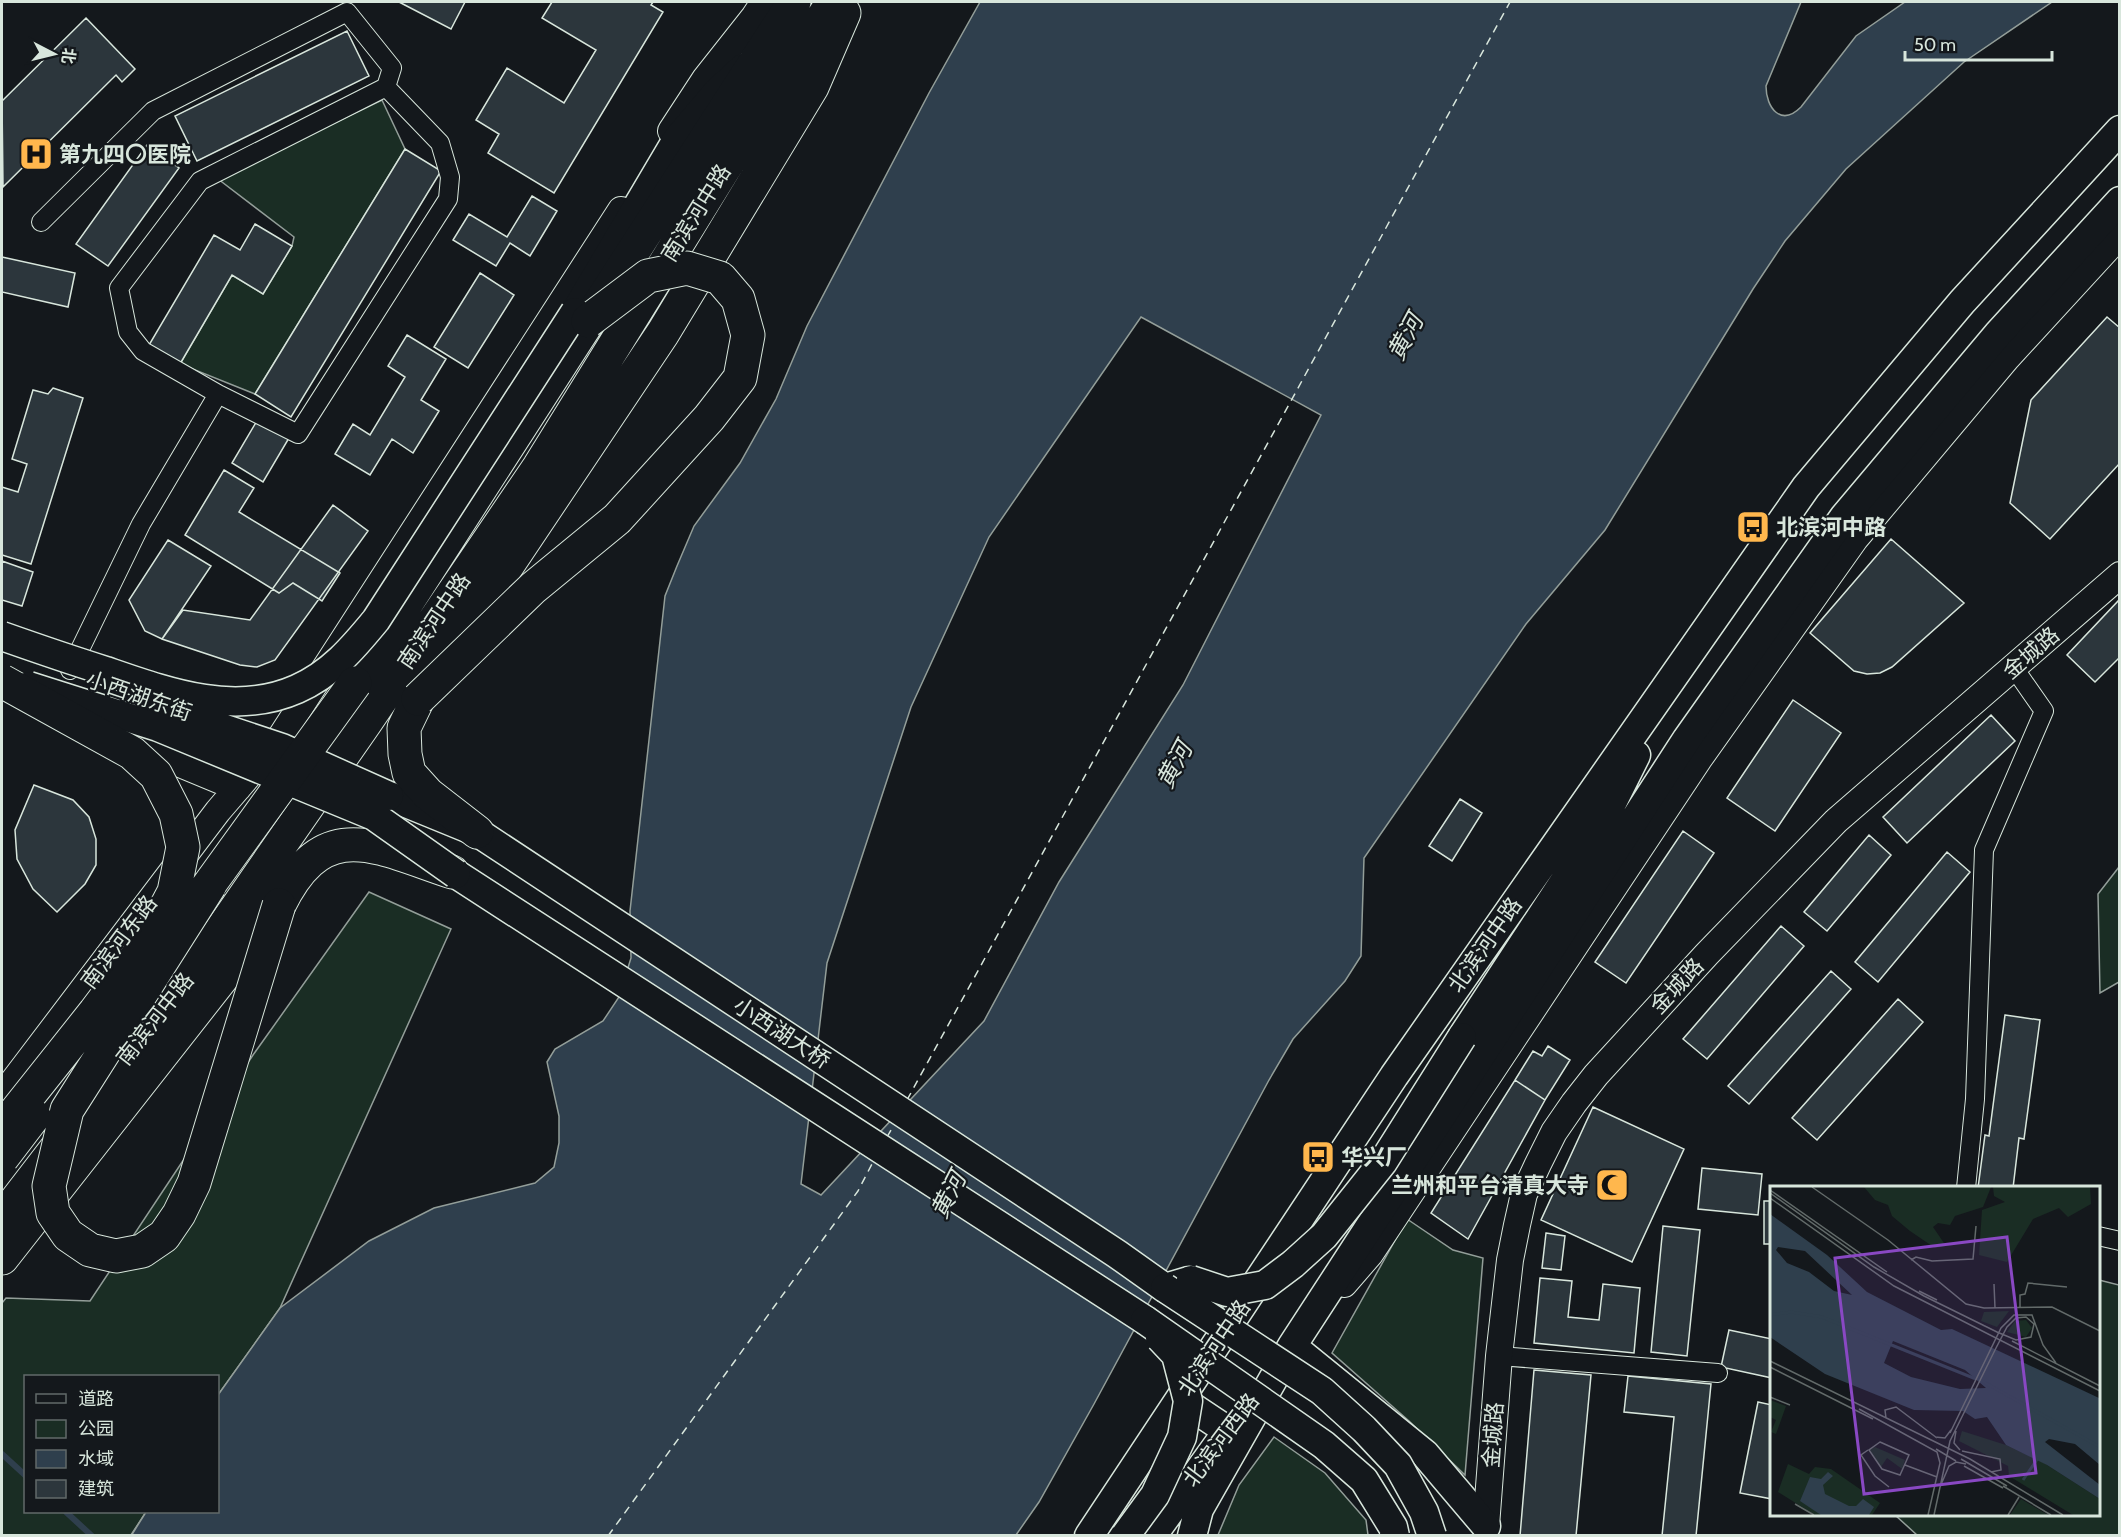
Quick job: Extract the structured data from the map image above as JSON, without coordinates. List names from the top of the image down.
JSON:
{
  "streets": {
    "highway": ["南滨河中路"],
    "main road": ["北滨河中路", "小西湖大桥", "北滨河西路"],
    "street": ["金城路", "小西湖东街", "南滨河东路"]
  },
  "crossings": [
    ["小西湖东街", "南滨河东路"]
  ],
  "water": ["黄河"],
  "places": {
    "hospital": ["第九四〇医院"],
    "bus stop": ["北滨河中路", "华兴厂"],
    "mosque": ["兰州和平台清真大寺"]
  },
  "legend": [
    "道路",
    "公园",
    "水域",
    "建筑"
  ],
  "scale_bar": "50 m",
  "north": "right"
}
